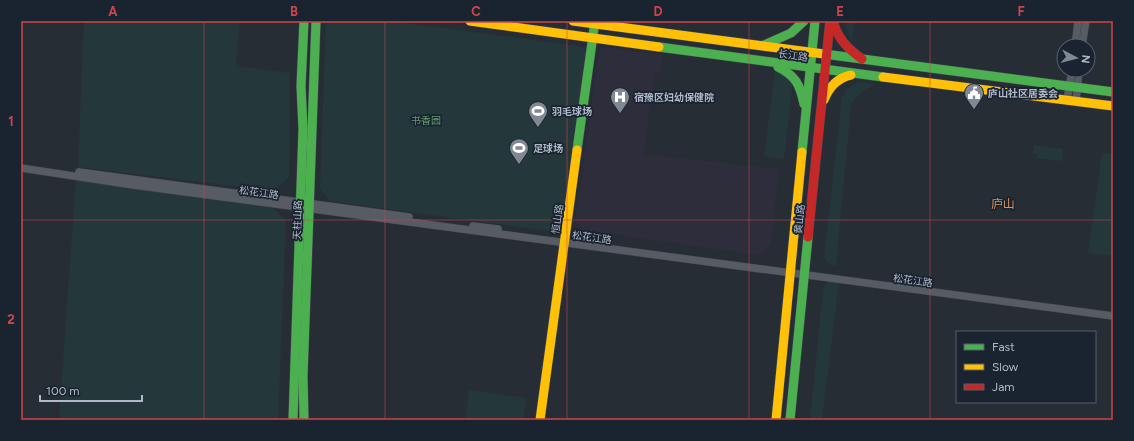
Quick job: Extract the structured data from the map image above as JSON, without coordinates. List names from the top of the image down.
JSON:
{
  "streets": {
    "street": [
      "长江路",
      "松花江路",
      "恒山路",
      "黄山路",
      "天柱山路"
    ]
  },
  "crossings": [
    ["长江路", "恒山路"],
    ["长江路", "黄山路"],
    ["松花江路", "恒山路"],
    ["松花江路", "黄山路"],
    ["松花江路", "天柱山路"]
  ],
  "districts": ["庐山"],
  "parks": ["书香园"],
  "places": {
    "public building": ["庐山社区居委会"],
    "hospital": ["宿豫区妇幼保健院"],
    "sports": ["羽毛球场", "足球场"]
  },
  "legend": ["Fast", "Slow", "Jam"],
  "scale_bar": "100 m",
  "north": "right",
  "grid": {
    "columns": [
      "A",
      "B",
      "C",
      "D",
      "E",
      "F"
    ],
    "rows": ["1", "2"]
  }
}
